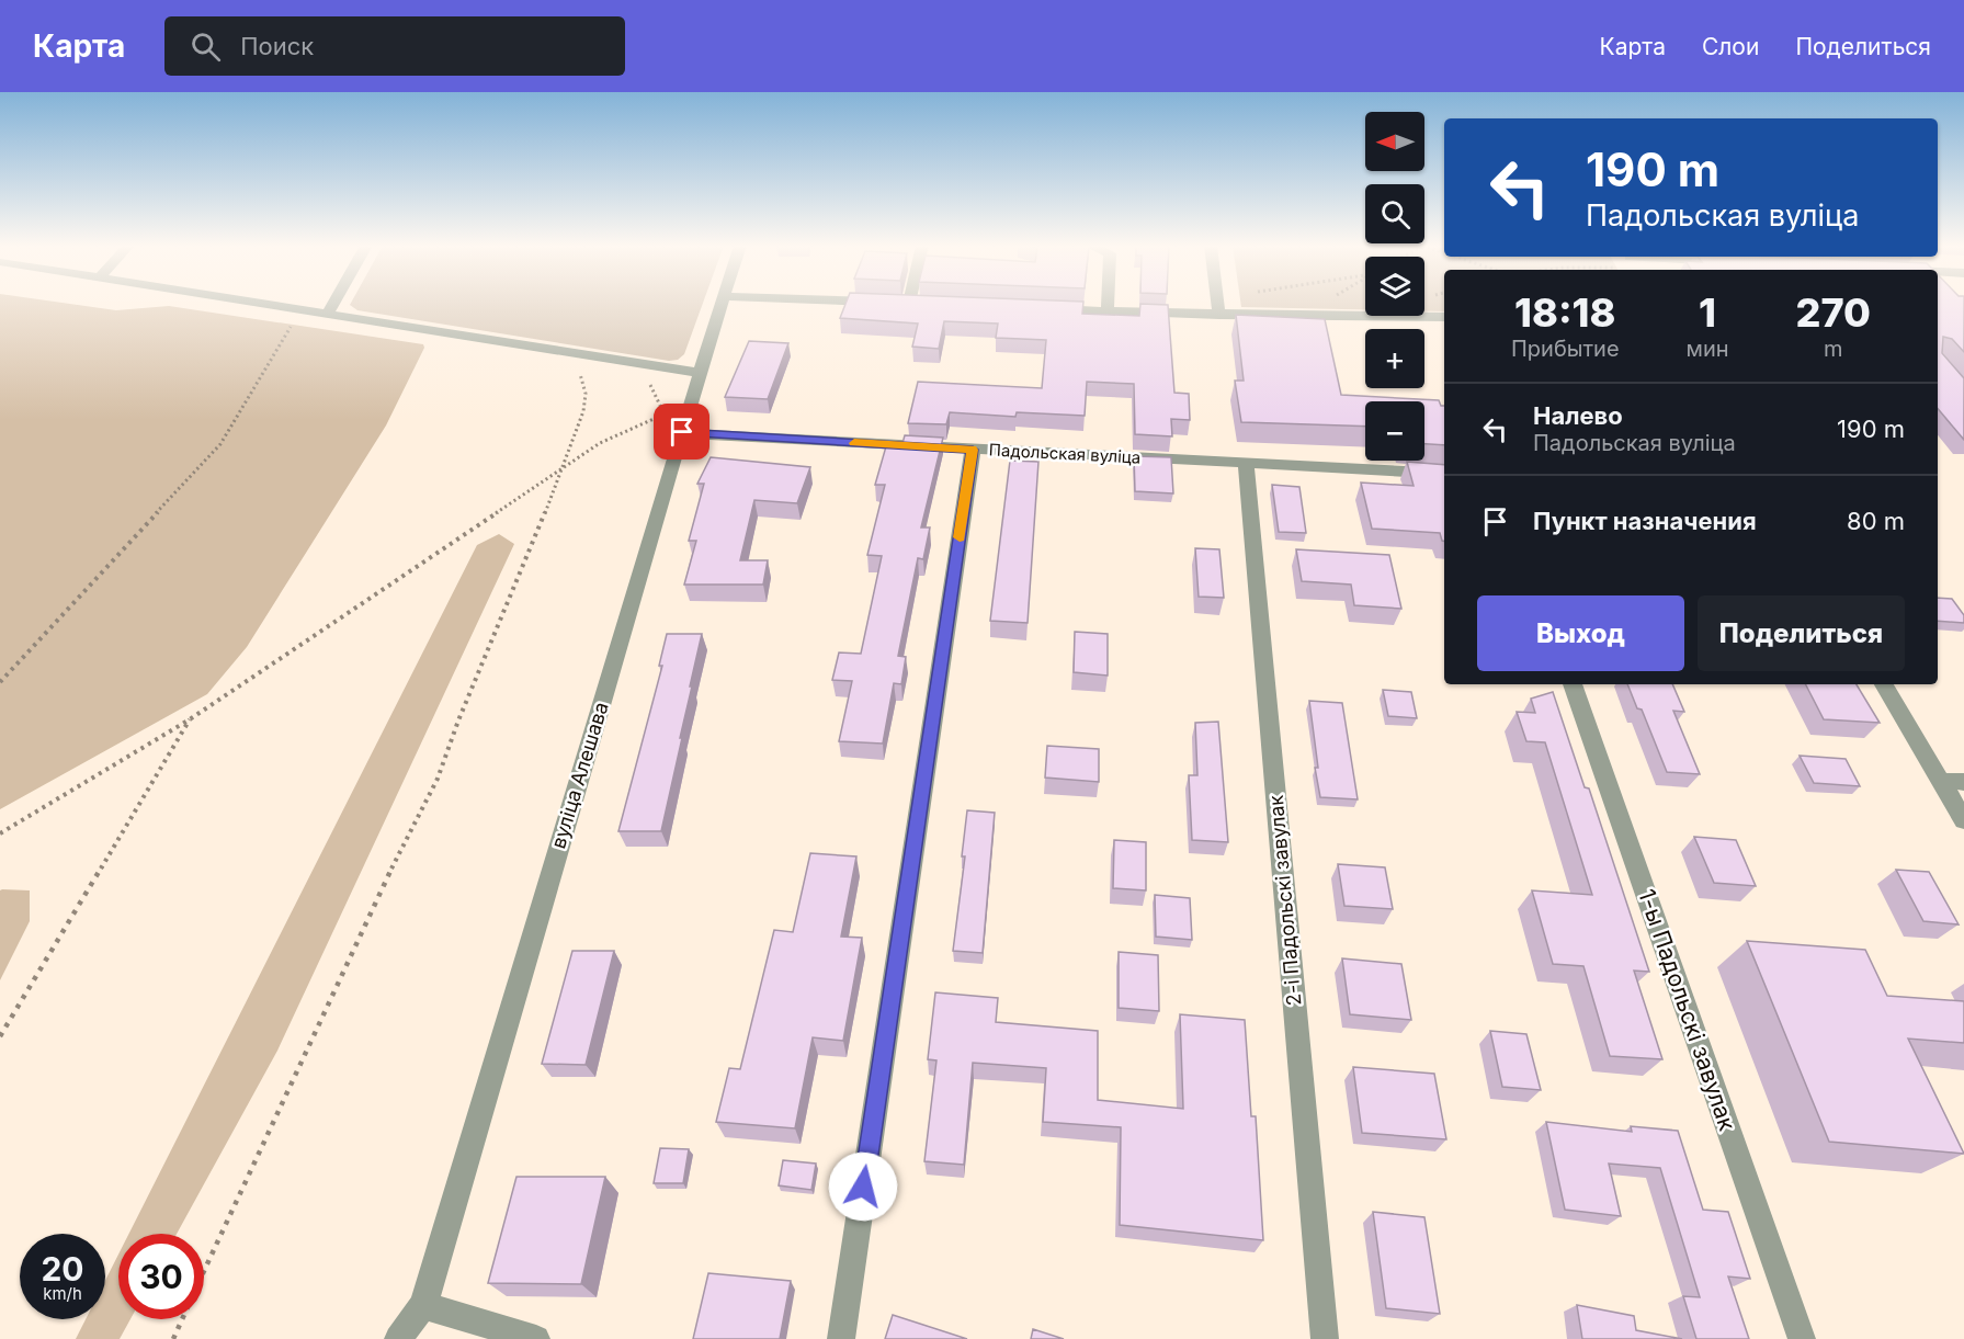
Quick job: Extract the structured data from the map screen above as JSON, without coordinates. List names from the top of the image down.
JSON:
{
  "streets": {
    "street": [
      "Падольская вуліца",
      "вуліца Алешава",
      "2-і Падольскі завулак",
      "1-ы Падольскі завулак"
    ]
  },
  "crossings": [
    ["Падольская вуліца", "вуліца Алешава"],
    ["Падольская вуліца", "2-і Падольскі завулак"]
  ],
  "north": "left",
  "page": {
    "header": "Карта",
    "search": "Поиск",
    "nav": ["Карта", "Слои", "Поделиться"],
    "map_buttons": ["+", "−"],
    "turn": ["190 m", "Падольская вуліца"],
    "eta": [
      "18:18",
      "Прибытие",
      "1",
      "мин",
      "270",
      "m"
    ],
    "list": [
      {
        "name": "Налево",
        "note": "Падольская вуліца",
        "value": "190 m"
      },
      {
        "name": "Пункт назначения",
        "value": "80 m"
      }
    ],
    "buttons": ["Выход", "Поделиться"],
    "speed": "20 km/h",
    "limit": "30"
  }
}
